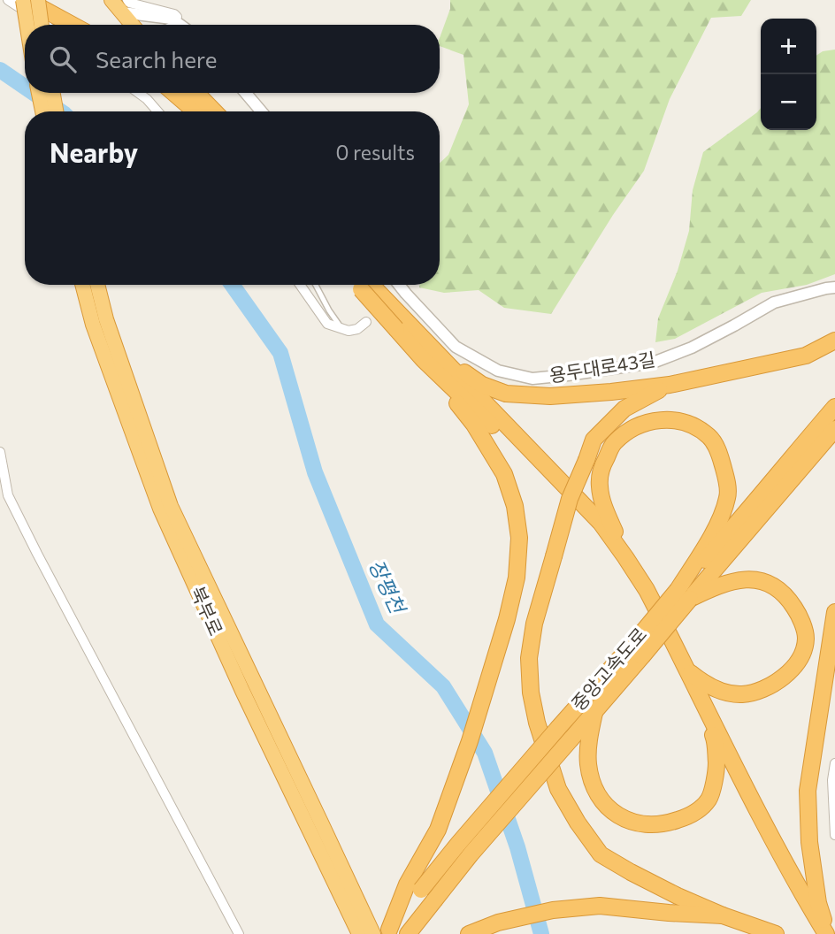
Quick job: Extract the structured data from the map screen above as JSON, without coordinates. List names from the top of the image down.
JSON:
{
  "streets": {
    "highway": ["북부로", "중앙고속도로"],
    "street": ["용두대로43길"]
  },
  "water": ["장평천"],
  "page": {
    "map_buttons": ["+", "−"],
    "search": "Search here",
    "heading": ["Nearby", "0 results"]
  }
}
